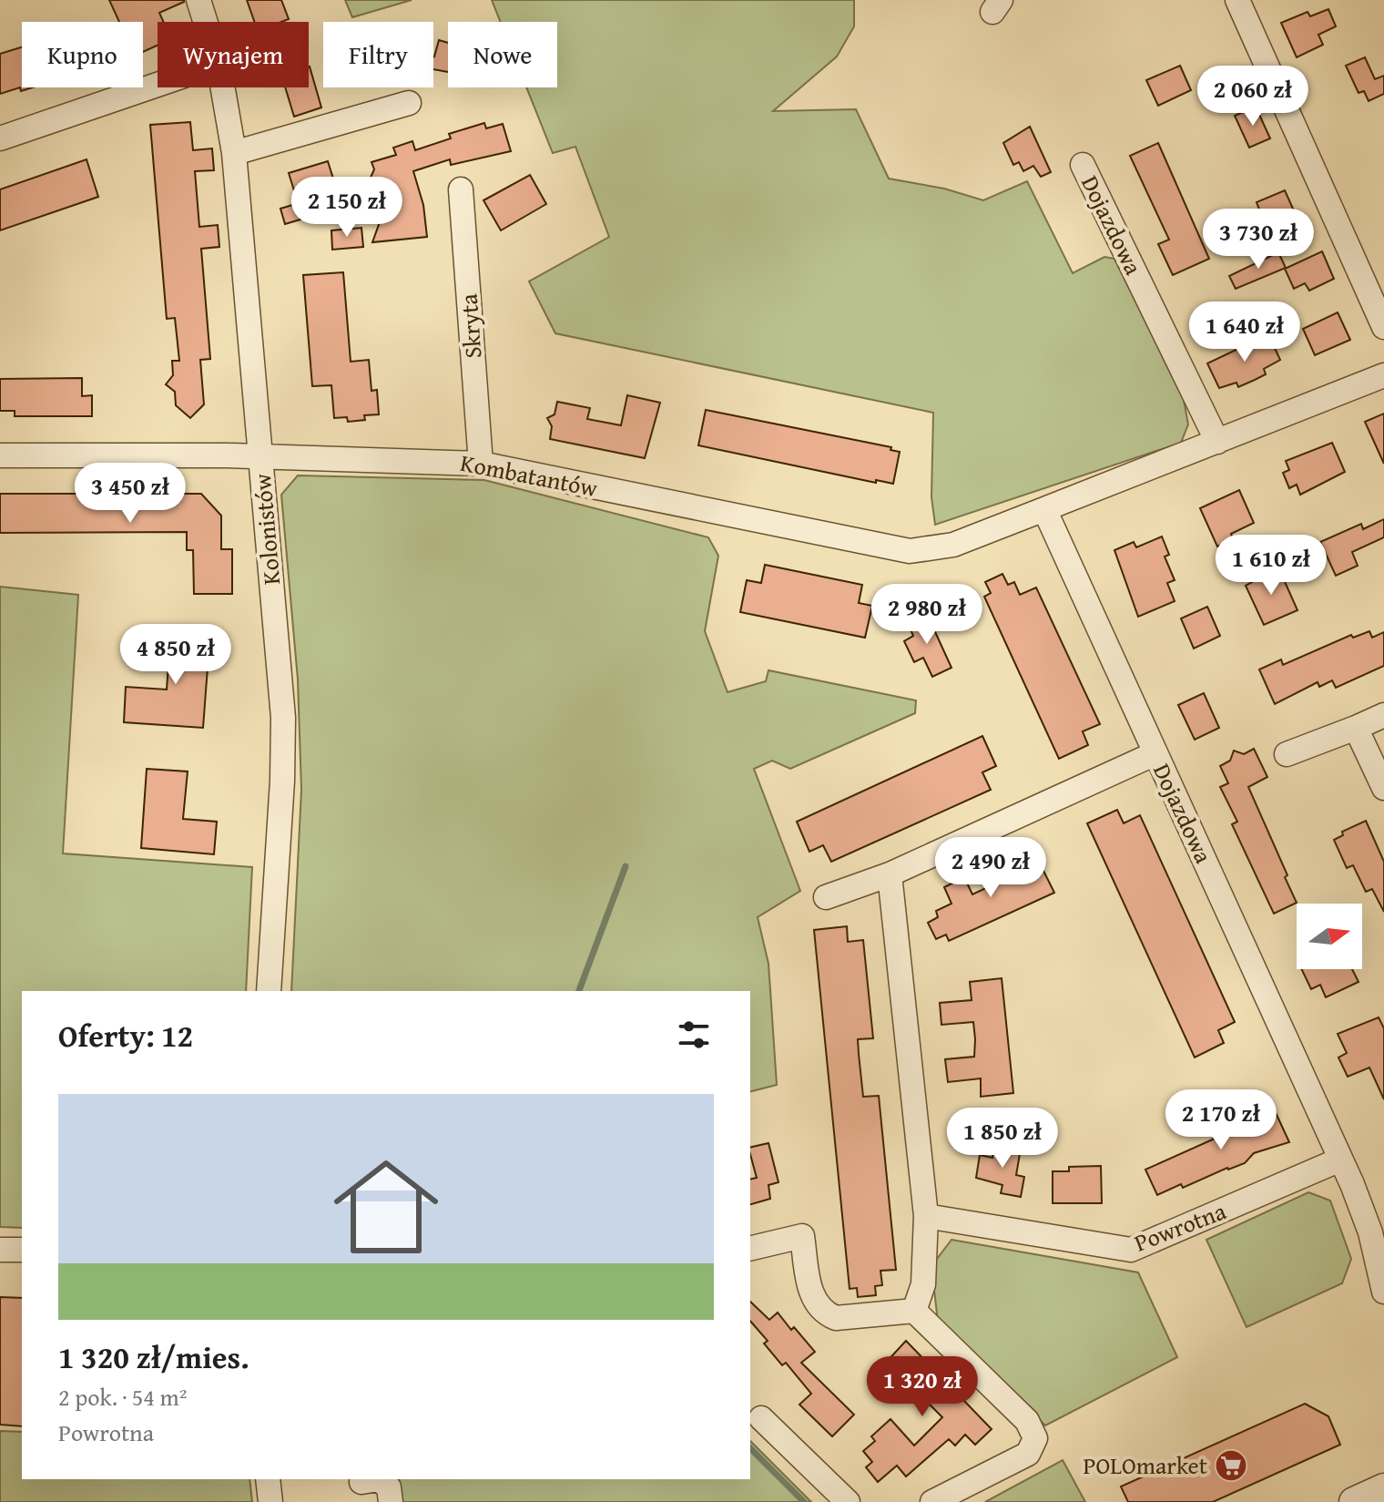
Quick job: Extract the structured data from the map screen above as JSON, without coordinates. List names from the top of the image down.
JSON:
{
  "streets": {
    "street": [
      "Dojazdowa",
      "Skryta",
      "Kombatantów",
      "Kolonistów",
      "Powrotna"
    ]
  },
  "crossings": [
    ["Dojazdowa", "Kombatantów"],
    ["Dojazdowa", "Powrotna"],
    ["Skryta", "Kombatantów"],
    ["Kombatantów", "Kolonistów"]
  ],
  "places": {
    "supermarket": ["POLOmarket"]
  },
  "north": "right",
  "page": {
    "chip": [
      "Kupno",
      "Wynajem",
      "Filtry",
      "Nowe"
    ],
    "price": [
      "2 060 zł",
      "2 150 zł",
      "3 730 zł",
      "1 640 zł",
      "3 450 zł",
      "1 610 zł",
      "2 980 zł",
      "4 850 zł",
      "2 490 zł",
      "2 170 zł",
      "1 850 zł",
      "1 320 zł"
    ],
    "heading": "Oferty: 12",
    "list": [
      {
        "name": "1 320 zł/mies.",
        "note": "2 pok. · 54 m² · Powrotna"
      }
    ]
  }
}
